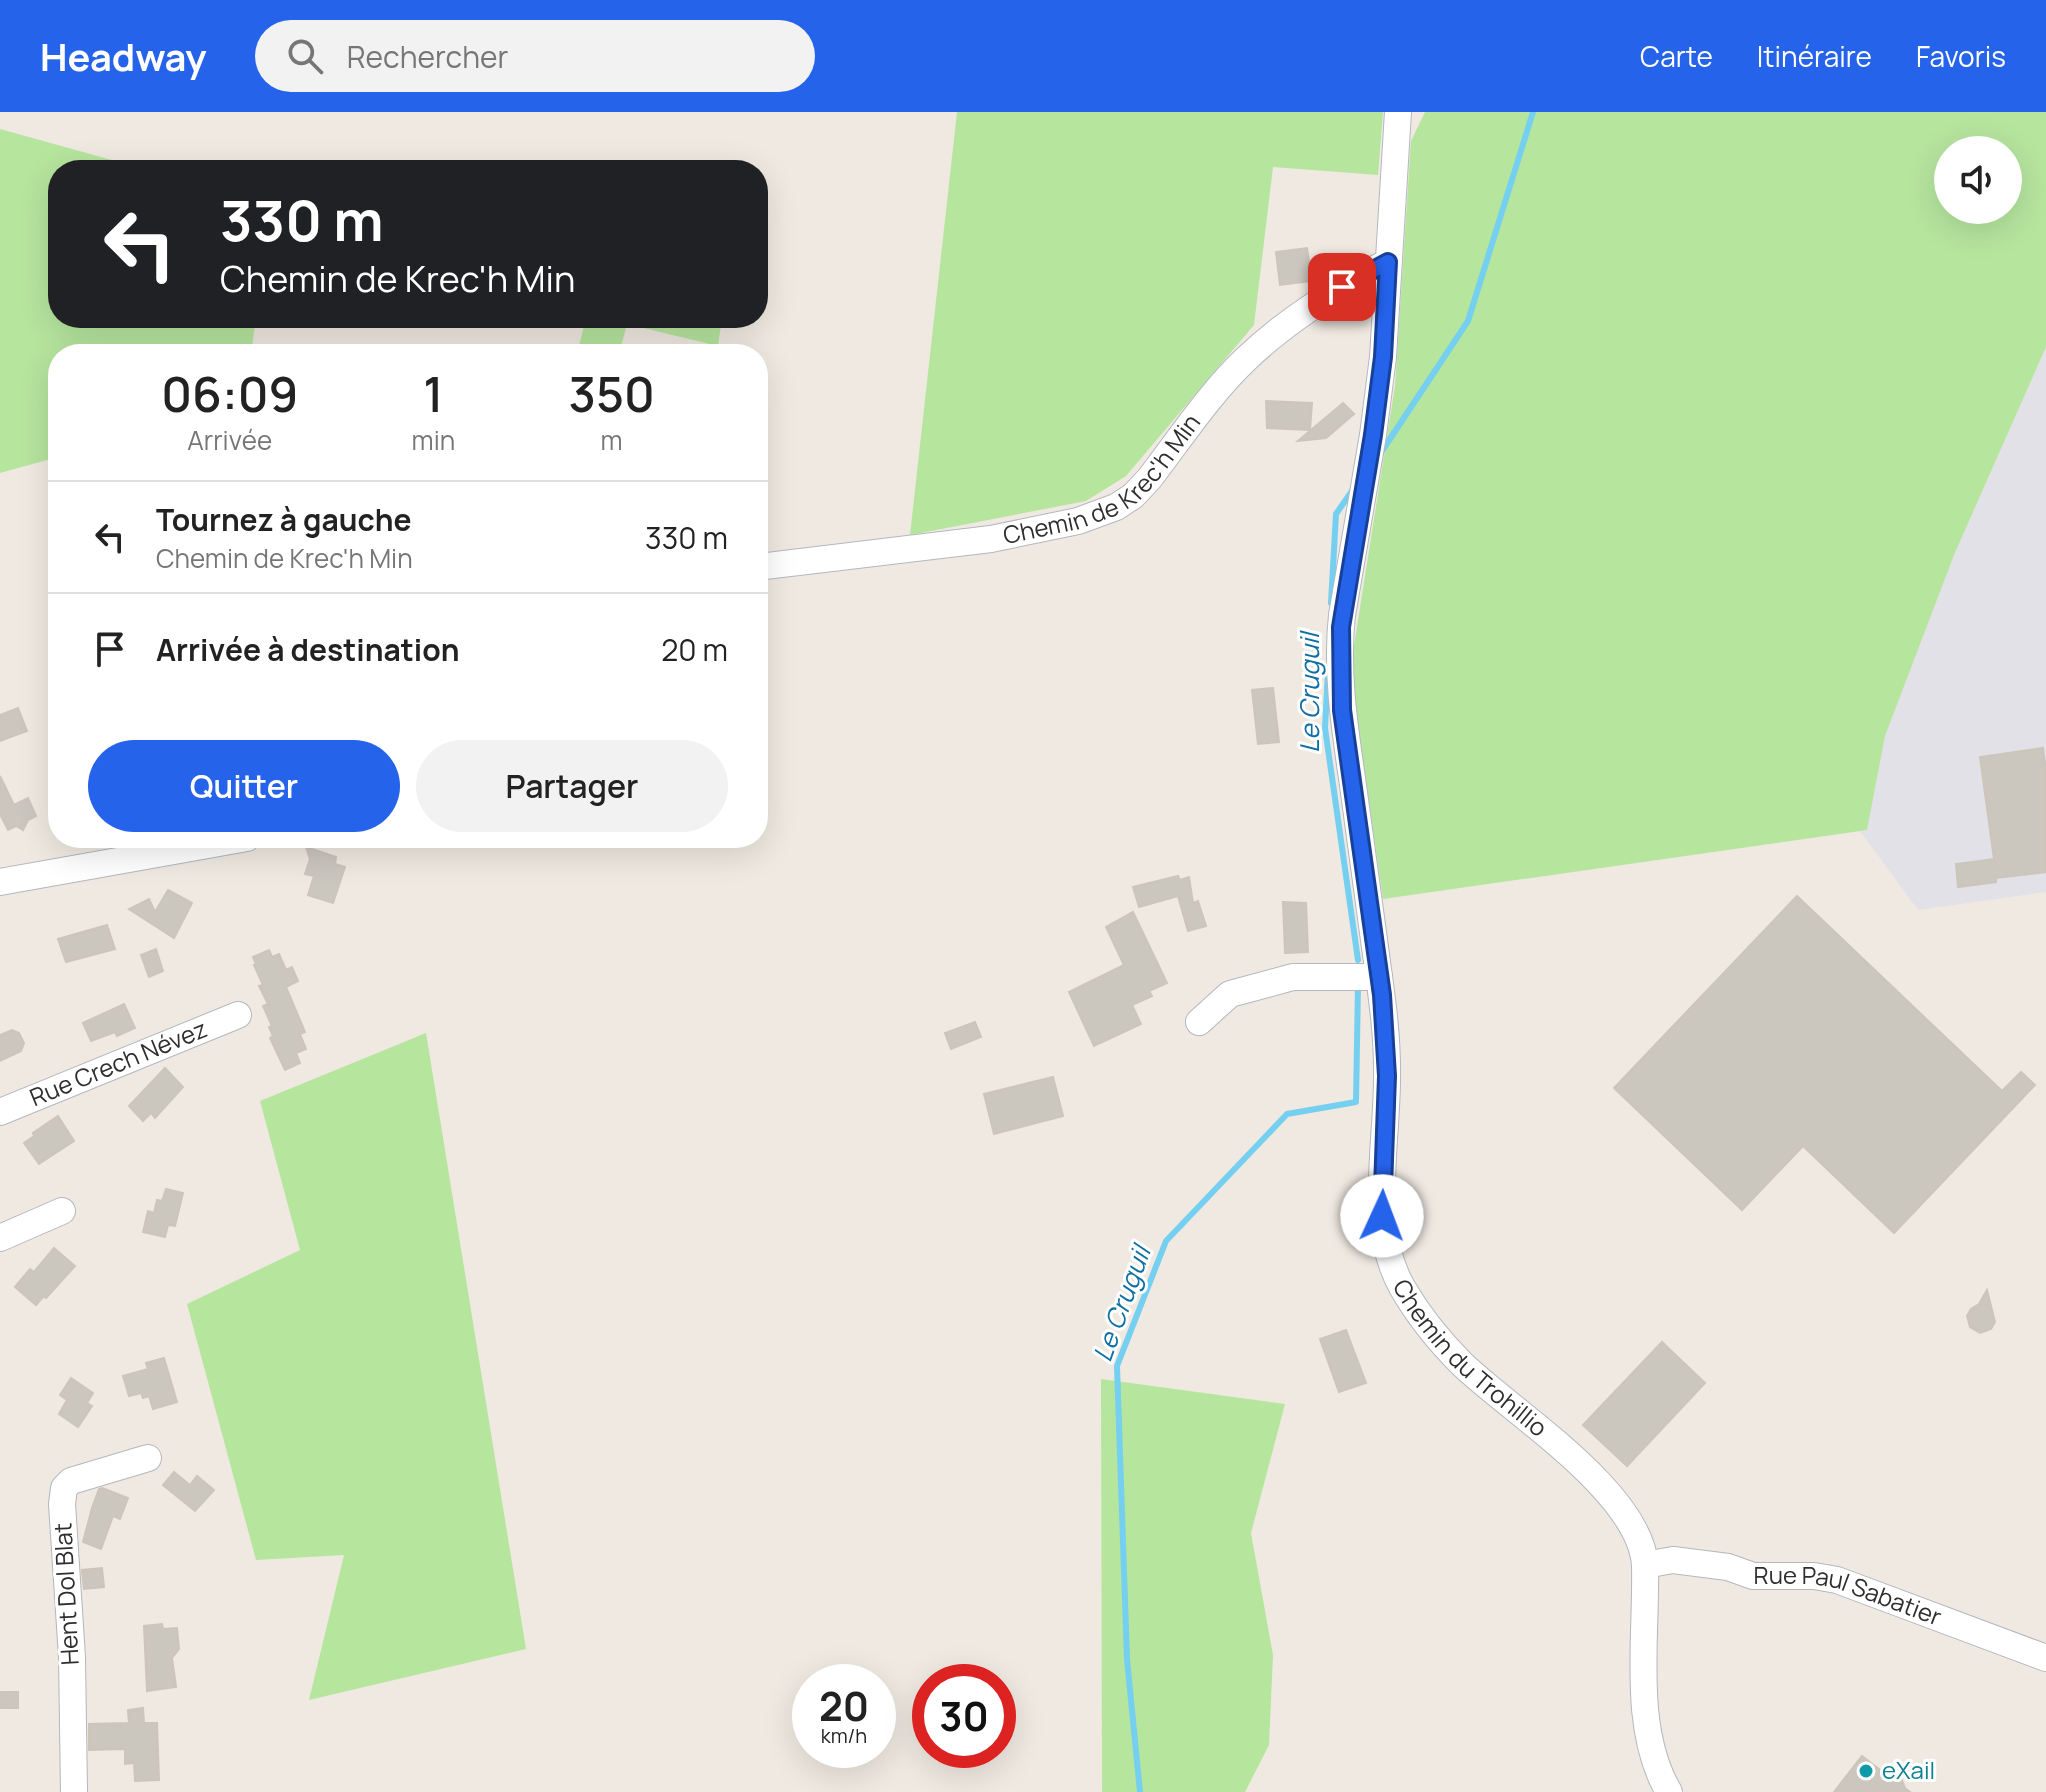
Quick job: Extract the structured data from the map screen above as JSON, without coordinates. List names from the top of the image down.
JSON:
{
  "streets": {
    "street": [
      "Chemin de Krec'h Min",
      "Rue Crech Névez",
      "Chemin du Trohillio",
      "Hent Dol Blat",
      "Rue Paul Sabatier"
    ]
  },
  "crossings": [
    ["Chemin de Krec'h Min", "Chemin du Trohillio"],
    ["Chemin du Trohillio", "Rue Paul Sabatier"]
  ],
  "water": ["Le Cruguil"],
  "places": ["eXail"],
  "page": {
    "header": "Headway",
    "search": "Rechercher",
    "nav": ["Carte", "Itinéraire", "Favoris"],
    "turn": ["330 m", "Chemin de Krec'h Min"],
    "eta": [
      "06:09",
      "Arrivée",
      "1",
      "min",
      "350",
      "m"
    ],
    "list": [
      {
        "name": "Tournez à gauche",
        "note": "Chemin de Krec'h Min",
        "value": "330 m"
      },
      {
        "name": "Arrivée à destination",
        "value": "20 m"
      }
    ],
    "buttons": ["Quitter", "Partager"],
    "speed": "20 km/h",
    "limit": "30"
  }
}
